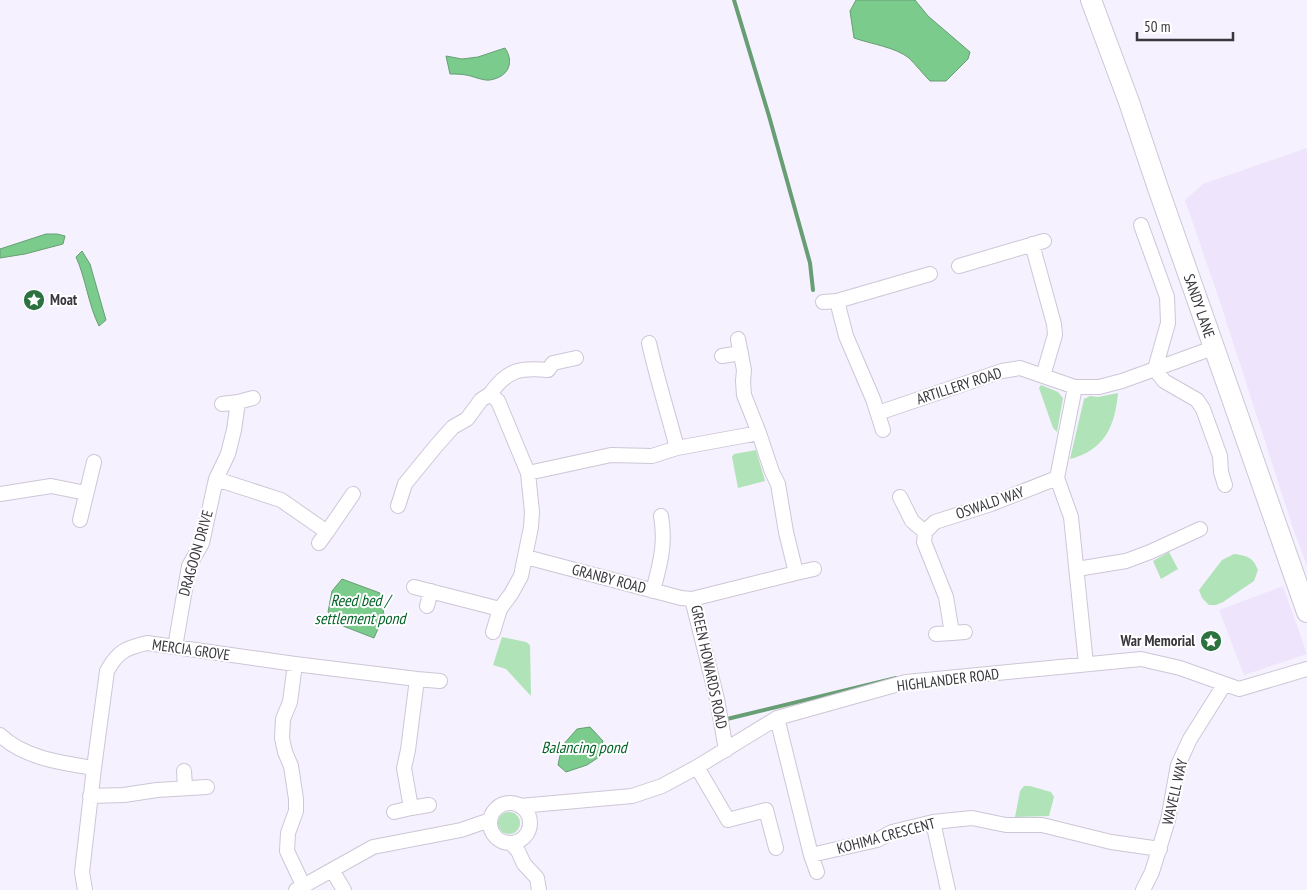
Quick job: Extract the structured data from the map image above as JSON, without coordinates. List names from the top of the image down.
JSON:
{
  "streets": {
    "street": [
      "SANDY LANE",
      "ARTILLERY ROAD",
      "OSWALD WAY",
      "DRAGOON DRIVE",
      "GRANBY ROAD",
      "MERCIA GROVE",
      "GREEN HOWARDS ROAD",
      "HIGHLANDER ROAD",
      "WAVELL WAY",
      "KOHIMA CRESCENT"
    ]
  },
  "crossings": [
    ["SANDY LANE", "ARTILLERY ROAD"],
    ["DRAGOON DRIVE", "MERCIA GROVE"],
    ["GRANBY ROAD", "GREEN HOWARDS ROAD"],
    ["GREEN HOWARDS ROAD", "HIGHLANDER ROAD"],
    ["HIGHLANDER ROAD", "WAVELL WAY"],
    ["WAVELL WAY", "KOHIMA CRESCENT"]
  ],
  "water": ["Reed bed / settlement pond", "Balancing pond"],
  "places": {
    "place": ["Moat", "War Memorial"]
  },
  "scale_bar": "50 m"
}
